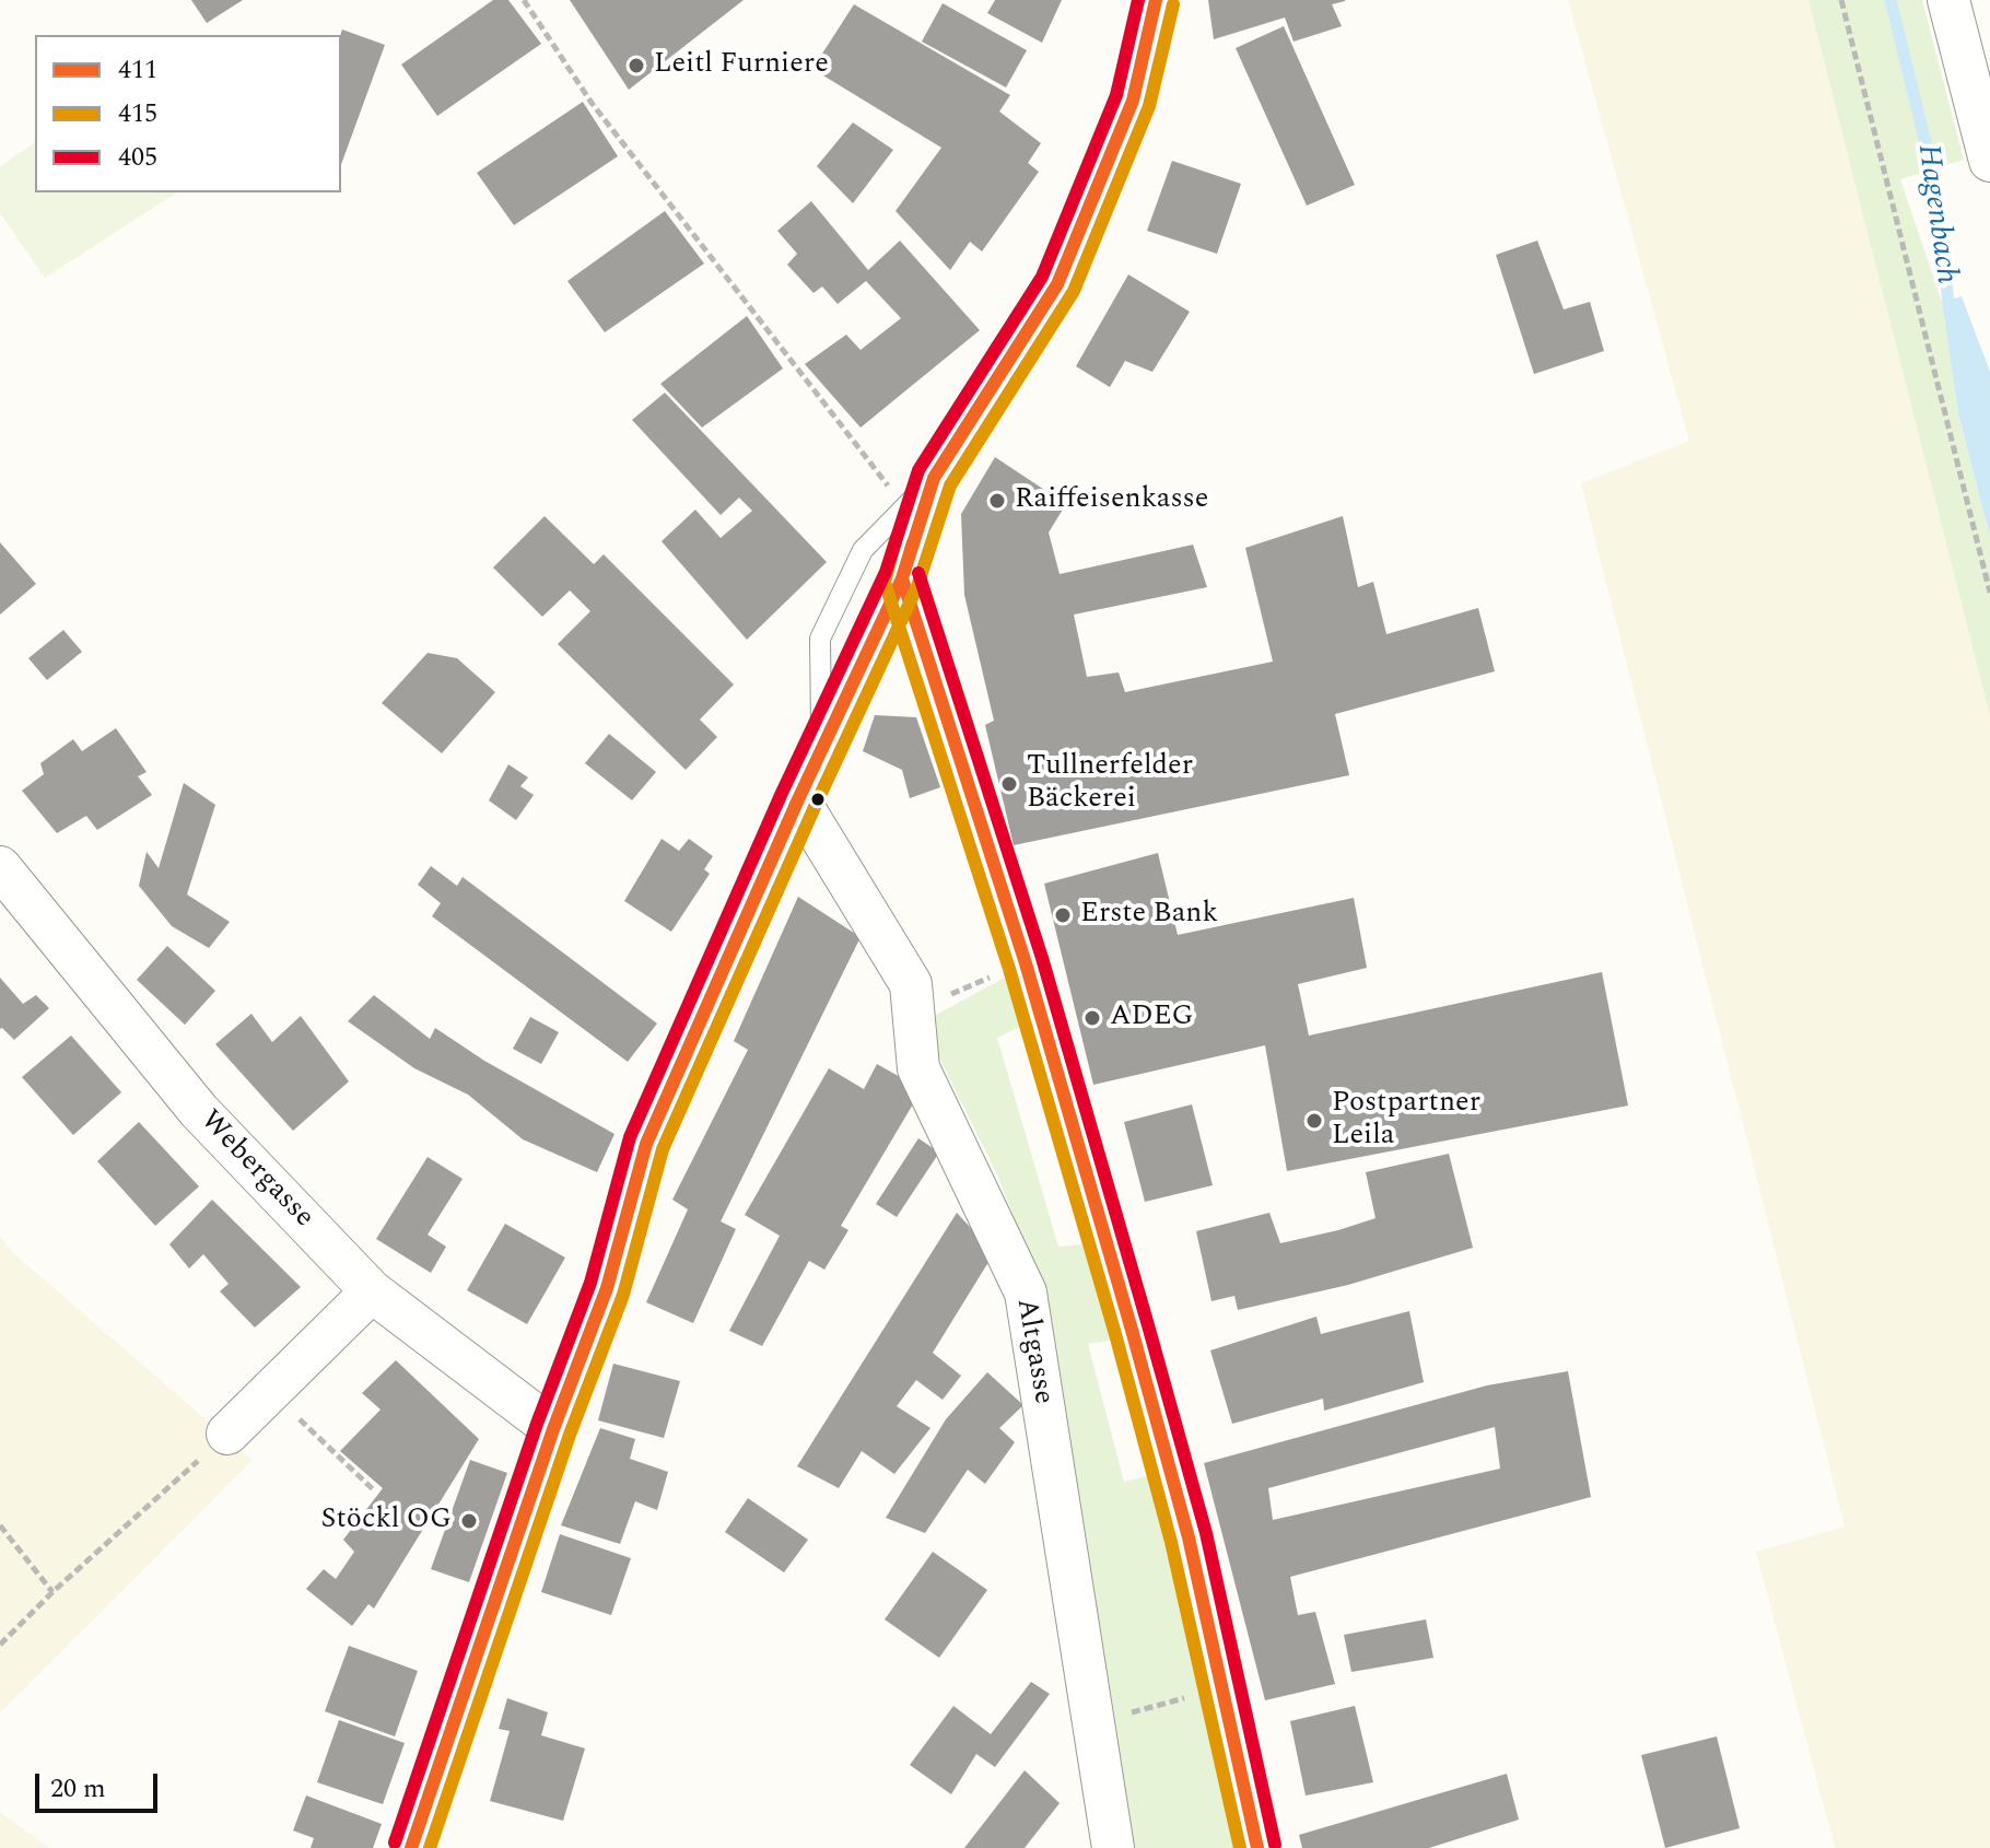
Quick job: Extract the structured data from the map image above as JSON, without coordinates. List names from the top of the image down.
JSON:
{
  "streets": {
    "street": ["Webergasse", "Altgasse"]
  },
  "water": ["Hagenbach"],
  "places": [
    "Leitl Furniere",
    "Raiffeisenkasse",
    "Tullnerfelder Bäckerei",
    "Erste Bank",
    "ADEG",
    "Postpartner Leila",
    "Stöckl OG"
  ],
  "lines": ["transit line 411", "transit line 405", "transit line 415"],
  "legend": ["411", "415", "405"],
  "scale_bar": "20 m"
}
